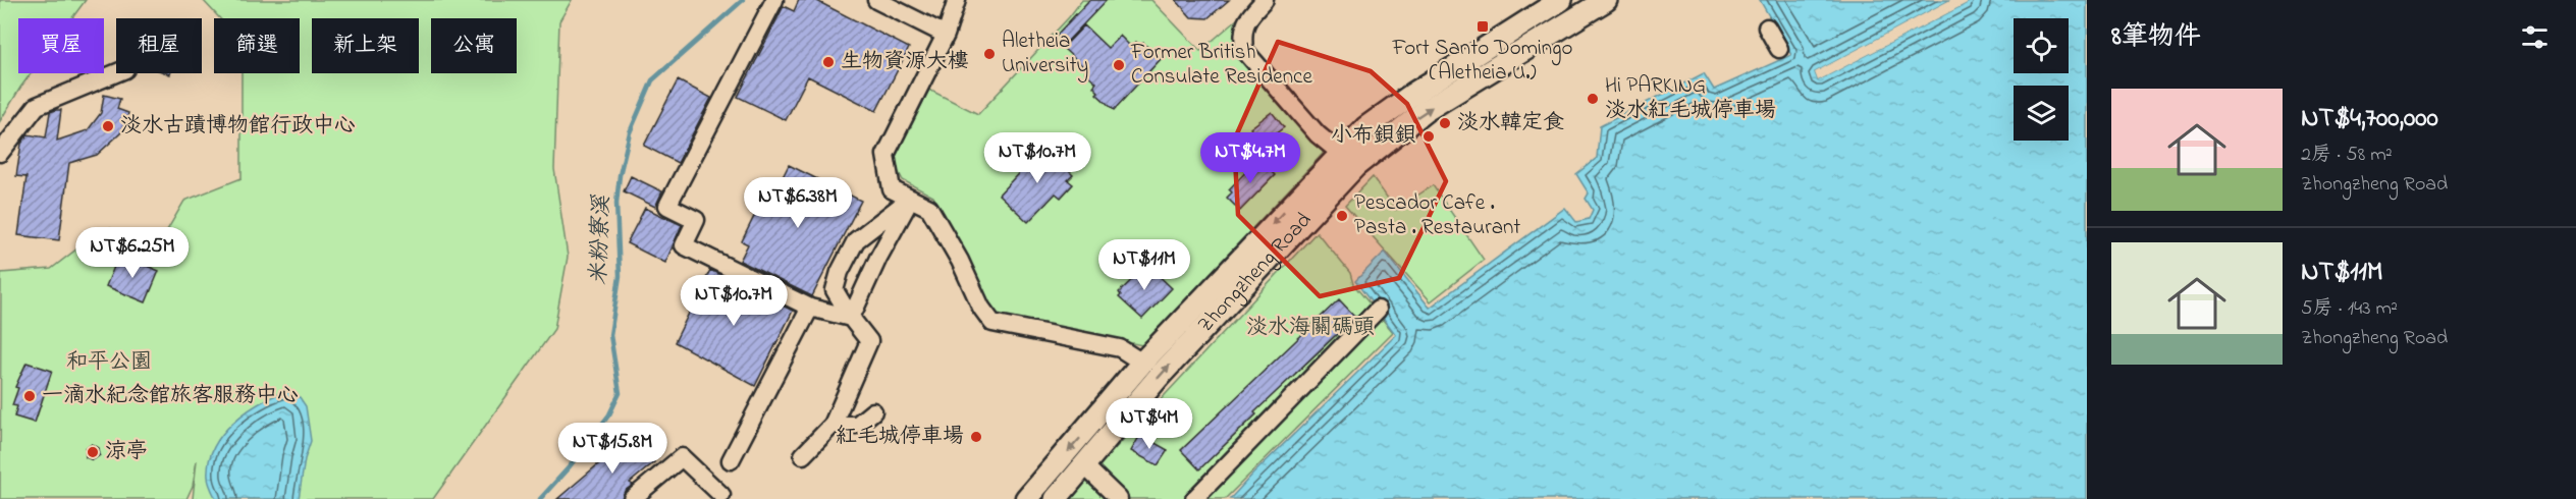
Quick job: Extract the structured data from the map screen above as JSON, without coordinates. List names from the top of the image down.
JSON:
{
  "streets": {
    "main road": ["Zhongzheng Road"]
  },
  "water": ["米粉寮溪"],
  "parks": ["淡水海關碼頭", "和平公園"],
  "places": {
    "transit": ["Fort Santo Domingo (Aletheia U.)"],
    "other": [
      "Aletheia University",
      "生物資源大樓",
      "Former British Consulate Residence",
      "Hi PARKING 淡水紅毛城停車場",
      "淡水韓定食",
      "淡水古蹟博物館行政中心",
      "小布鋇鋇",
      "Pescador Cafe . Pasta . Restaurant",
      "一滴水紀念館旅客服務中心",
      "紅毛城停車場",
      "涼亭"
    ]
  },
  "page": {
    "heading": "8筆物件",
    "chip": [
      "買屋",
      "租屋",
      "篩選",
      "新上架",
      "公寓"
    ],
    "list": [
      {
        "name": "NT$4,700,000",
        "note": "2房 · 58 m² · Zhongzheng Road"
      },
      {
        "name": "NT$11M",
        "note": "5房 · 143 m² · Zhongzheng Road"
      }
    ],
    "price": [
      "NT$10.7M",
      "NT$4.7M",
      "NT$6.38M",
      "NT$6.25M",
      "NT$11M",
      "NT$10.7M",
      "NT$4M",
      "NT$15.8M"
    ]
  }
}
